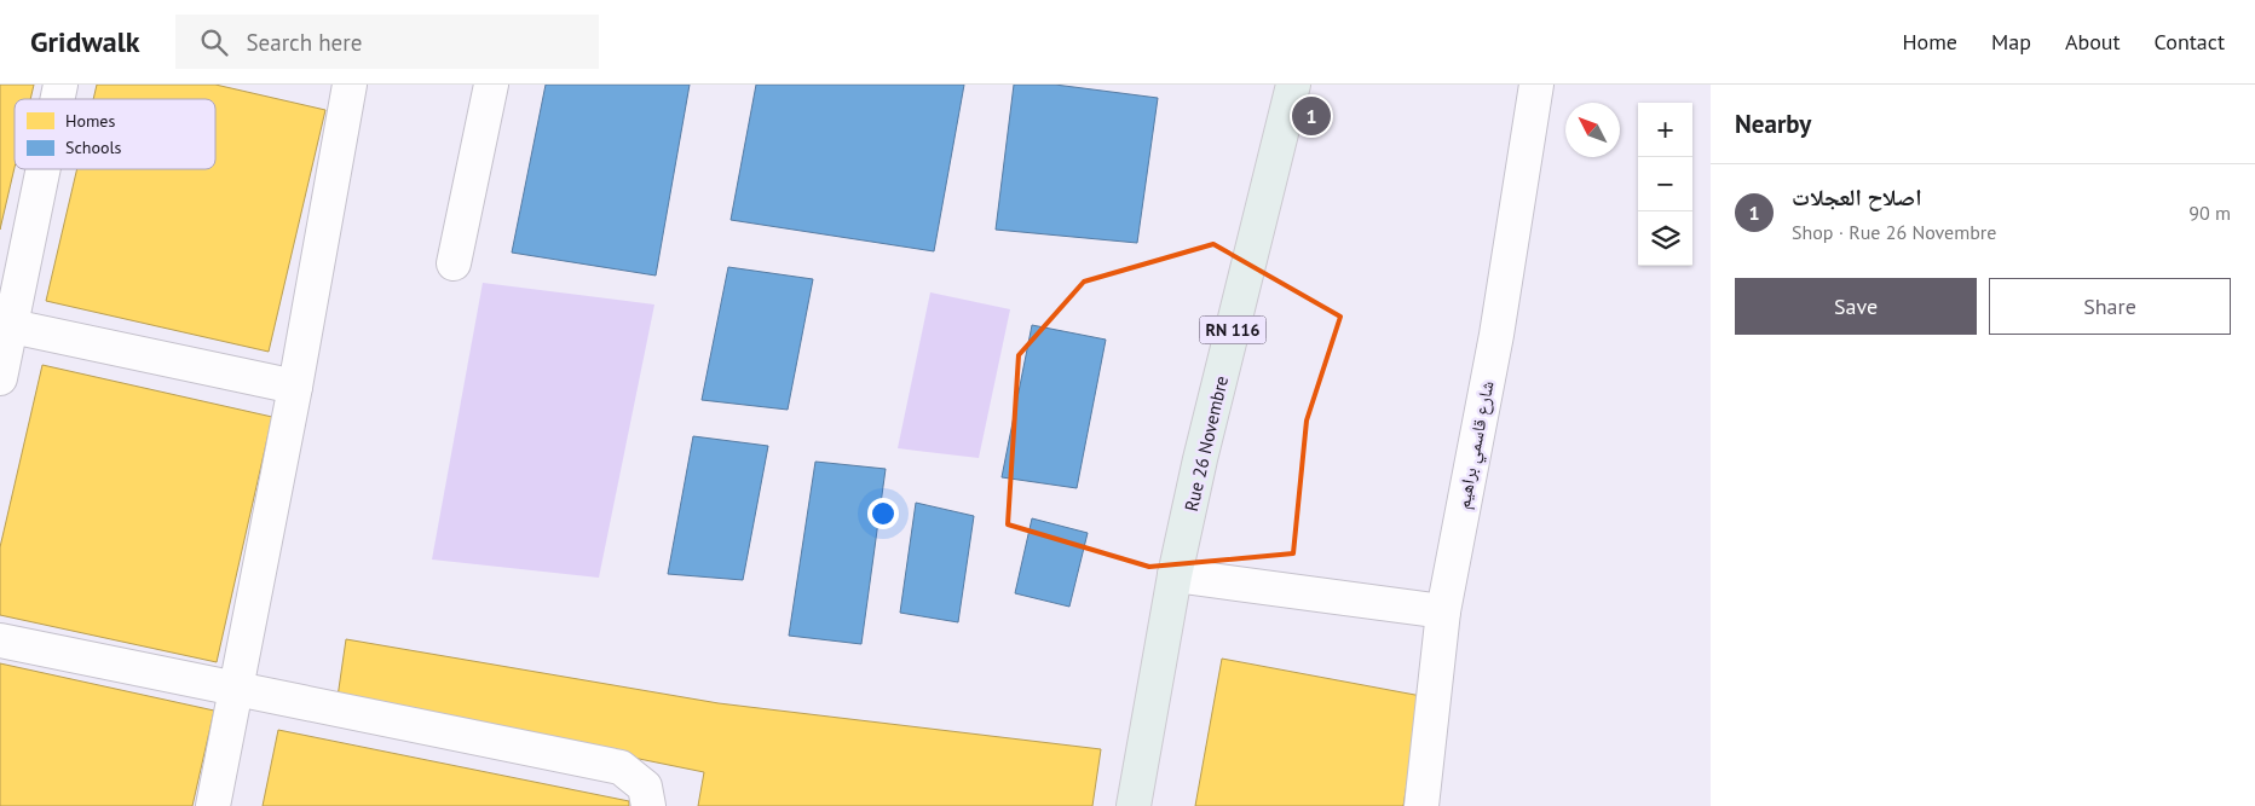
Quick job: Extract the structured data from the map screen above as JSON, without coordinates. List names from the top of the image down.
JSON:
{
  "streets": {
    "main road": ["RN 116", "Rue 26 Novembre"],
    "street": ["شارع قاسمي براهيم"]
  },
  "legend": ["Homes", "Schools"],
  "north": "top left",
  "page": {
    "header": "Gridwalk",
    "search": "Search here",
    "nav": [
      "Home",
      "Map",
      "About",
      "Contact"
    ],
    "heading": "Nearby",
    "pins": "1",
    "map_buttons": ["+", "−"],
    "list": [
      {
        "mark": "1",
        "name": "اصلاح العجلات",
        "note": "Shop · Rue 26 Novembre",
        "value": "90 m"
      }
    ],
    "buttons": ["Save", "Share"]
  }
}
